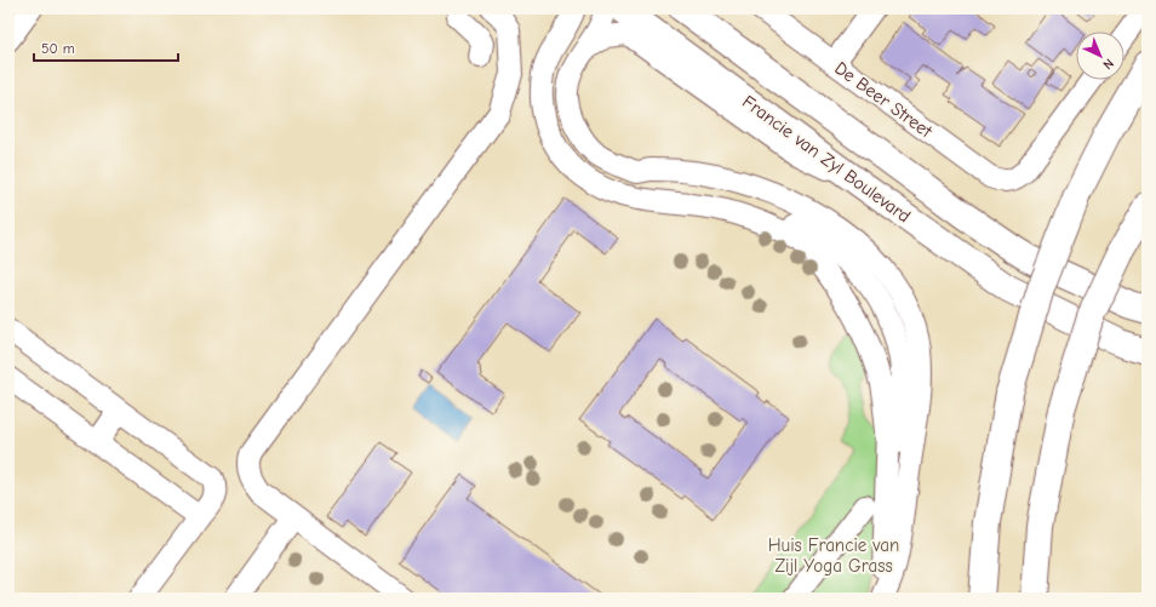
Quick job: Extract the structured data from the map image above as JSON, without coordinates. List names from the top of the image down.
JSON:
{
  "streets": {
    "main road": ["Francie van Zyl Boulevard"],
    "street": ["De Beer Street"]
  },
  "parks": ["Huis Francie van Zijl Yoga Grass"],
  "scale_bar": "50 m",
  "north": "bottom right"
}
